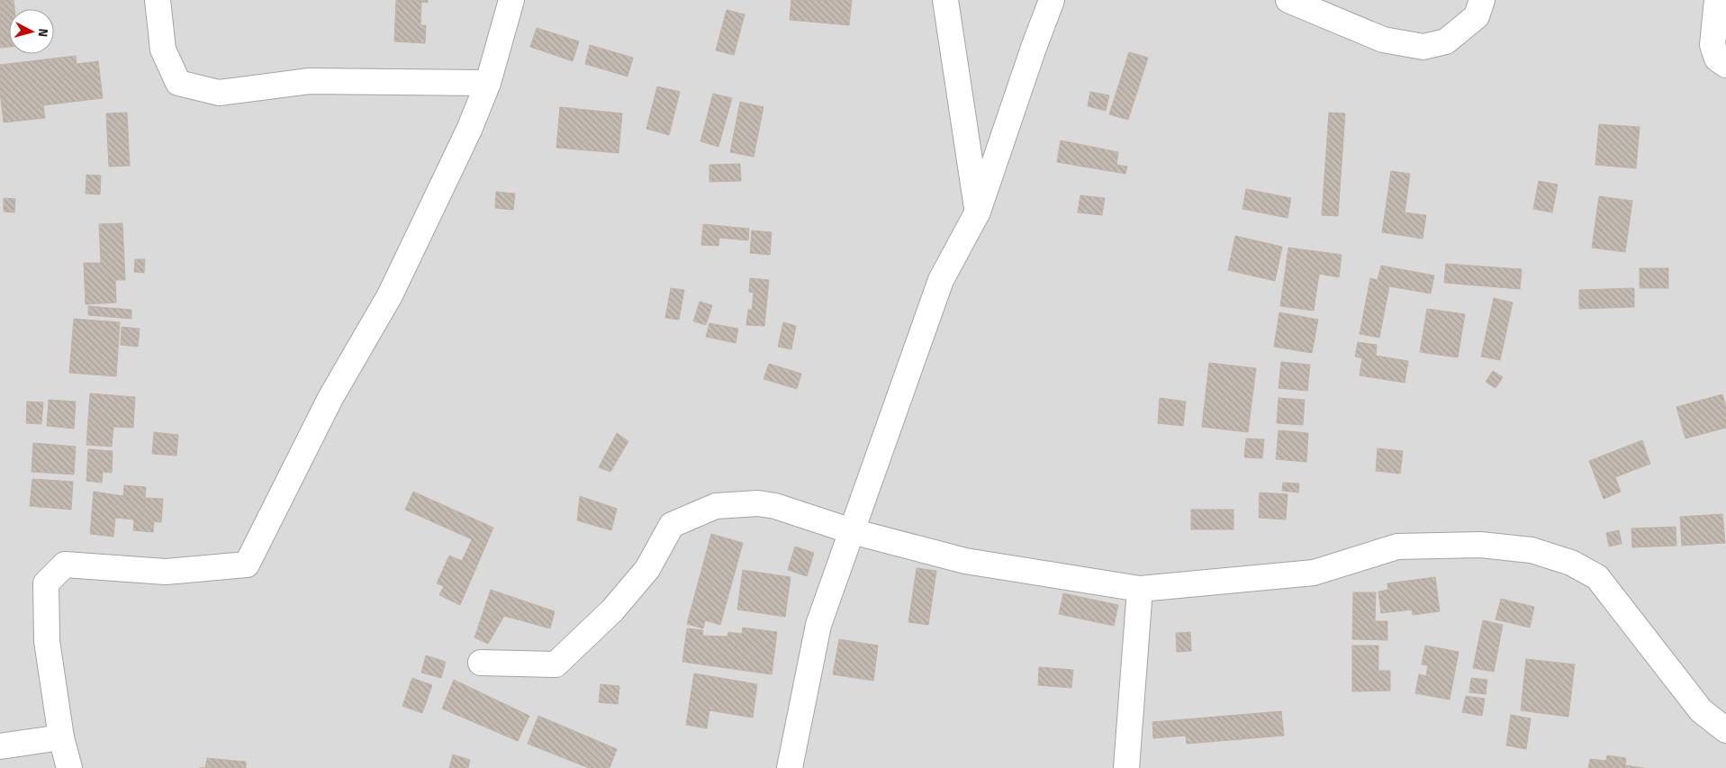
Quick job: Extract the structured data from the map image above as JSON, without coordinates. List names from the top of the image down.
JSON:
{
  "north": "right"
}
